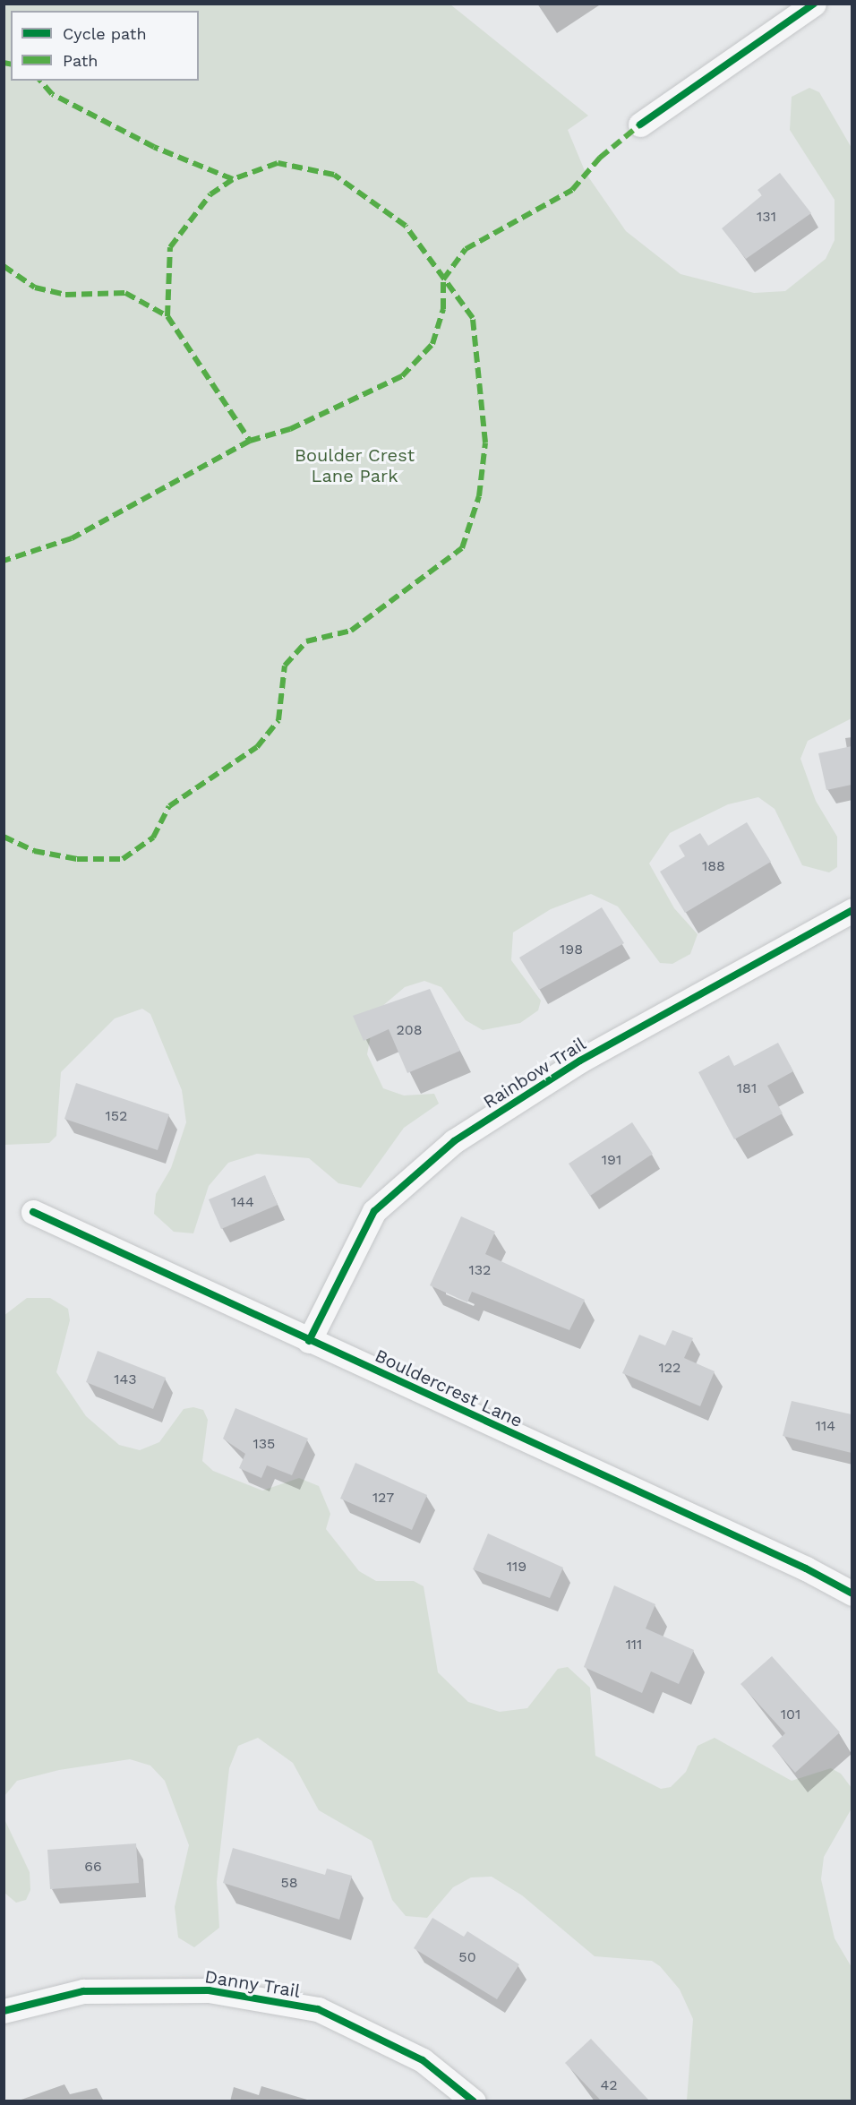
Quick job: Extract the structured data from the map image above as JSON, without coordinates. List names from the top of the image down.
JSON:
{
  "streets": {
    "street": ["Rainbow Trail", "Bouldercrest Lane", "Danny Trail"]
  },
  "crossings": [
    ["Rainbow Trail", "Bouldercrest Lane"]
  ],
  "parks": ["Boulder Crest Lane Park"],
  "house_numbers": [
    "131",
    "188",
    "198",
    "208",
    "181",
    "152",
    "191",
    "144",
    "132",
    "122",
    "143",
    "114",
    "135",
    "127",
    "119",
    "111",
    "101",
    "66",
    "58",
    "50",
    "42"
  ],
  "legend": ["Cycle path", "Path"]
}
